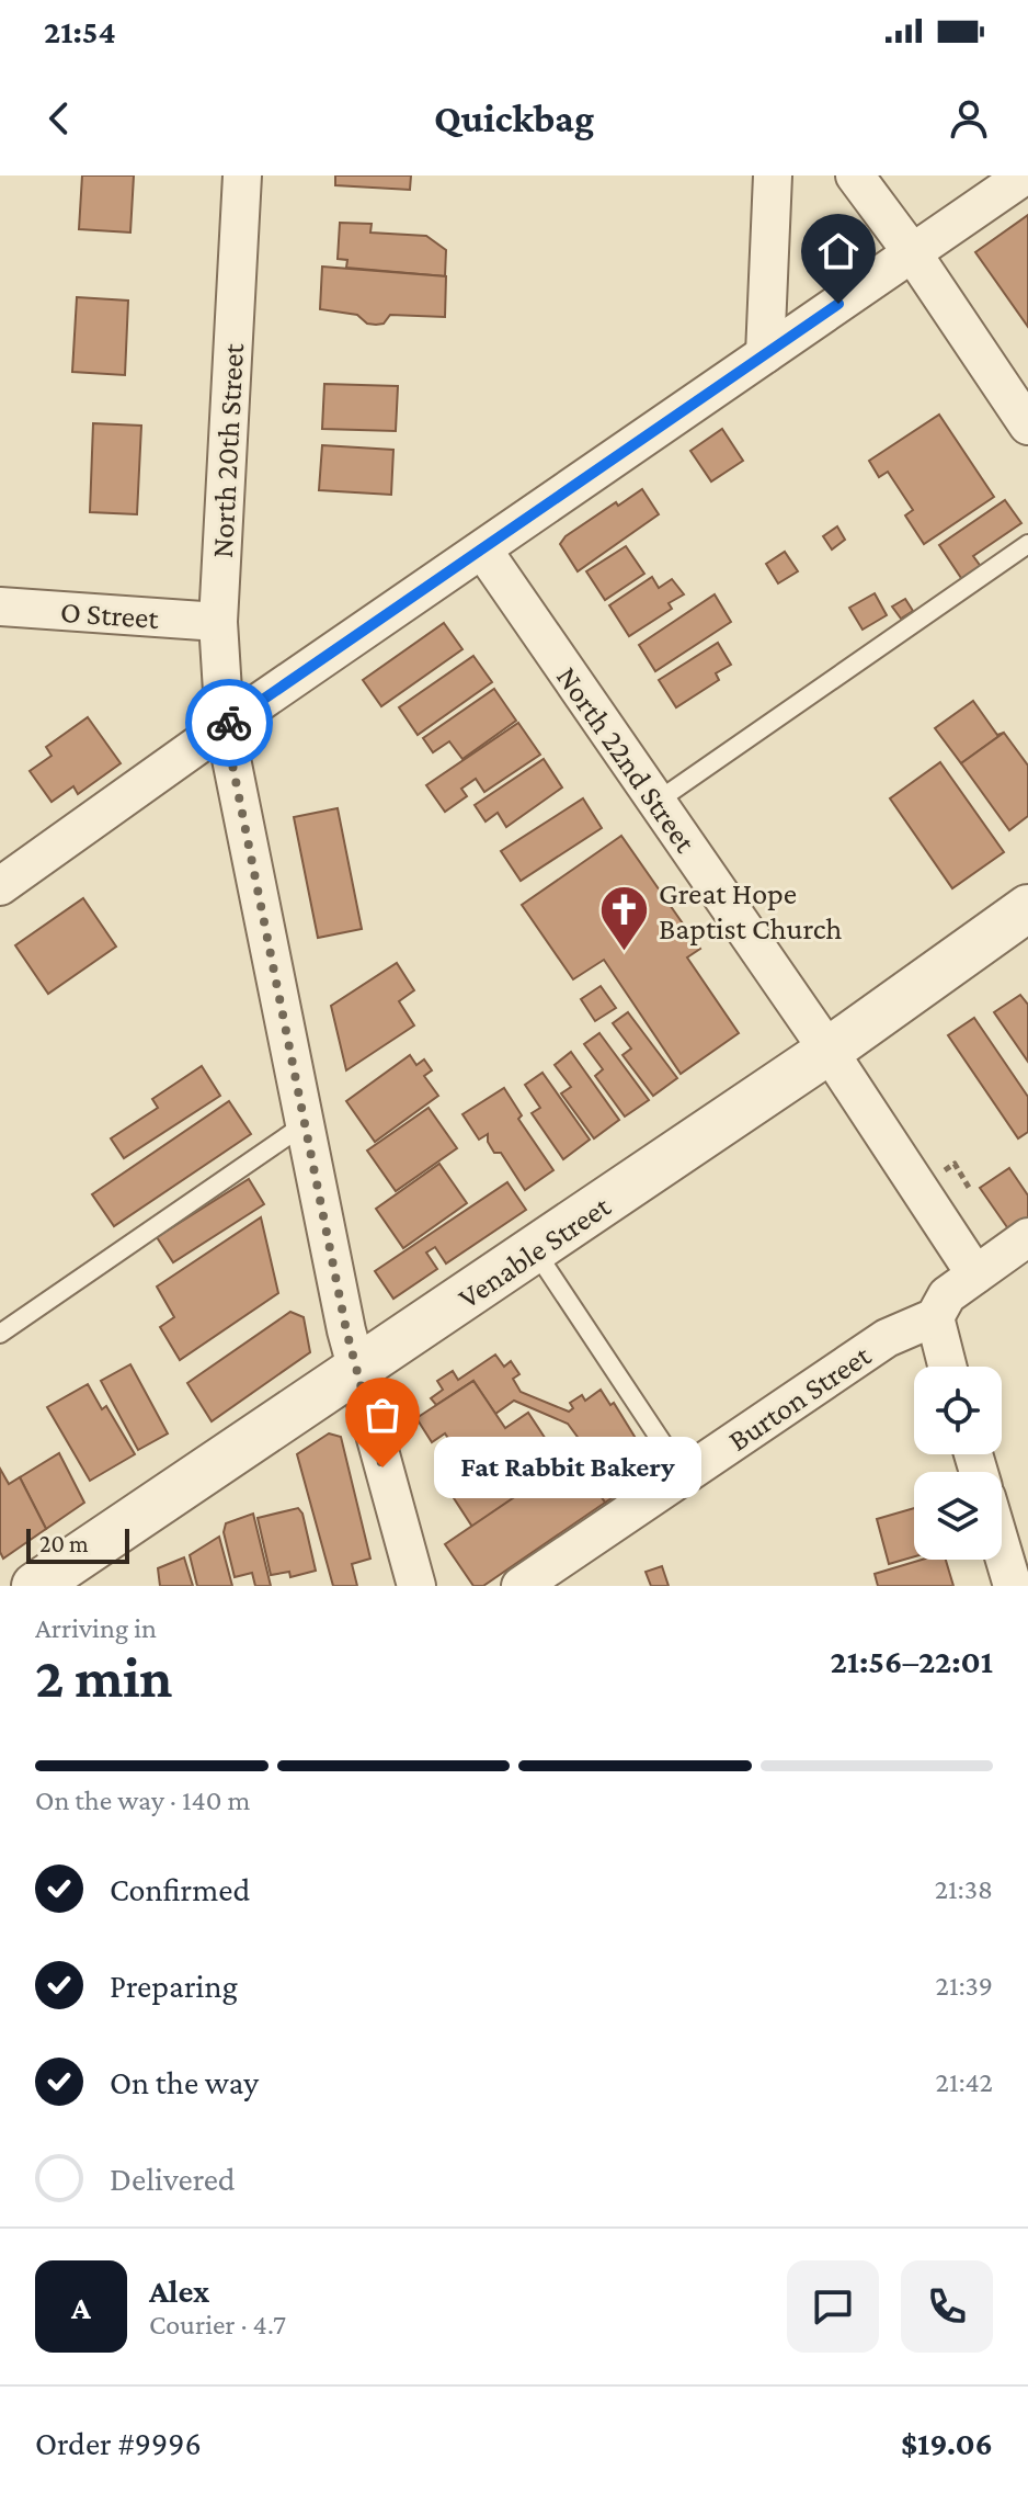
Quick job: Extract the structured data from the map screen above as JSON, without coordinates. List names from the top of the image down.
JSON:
{
  "streets": {
    "street": [
      "North 20th Street",
      "O Street",
      "North 22nd Street",
      "Venable Street",
      "Burton Street"
    ]
  },
  "crossings": [
    ["North 20th Street", "O Street"],
    ["North 20th Street", "Venable Street"],
    ["North 22nd Street", "Venable Street"],
    ["North 22nd Street", "Burton Street"]
  ],
  "places": {
    "church": ["Great Hope Baptist Church"],
    "other": ["Fat Rabbit Bakery"]
  },
  "scale_bar": "20 m",
  "page": {
    "status": "21:54",
    "header": "Quickbag",
    "bubble": "Fat Rabbit Bakery",
    "scale": "20 m",
    "heading": ["2 min", "Arriving in", "21:56–22:01"],
    "panel": [
      "Alex",
      "Courier · 4.7",
      "Order #9996",
      "$19.06"
    ],
    "bar": "On the way · 140 m",
    "list": [
      ["Confirmed", "21:38"],
      ["Preparing", "21:39"],
      ["On the way", "21:42"],
      "Delivered"
    ],
    "round": "A"
  }
}
